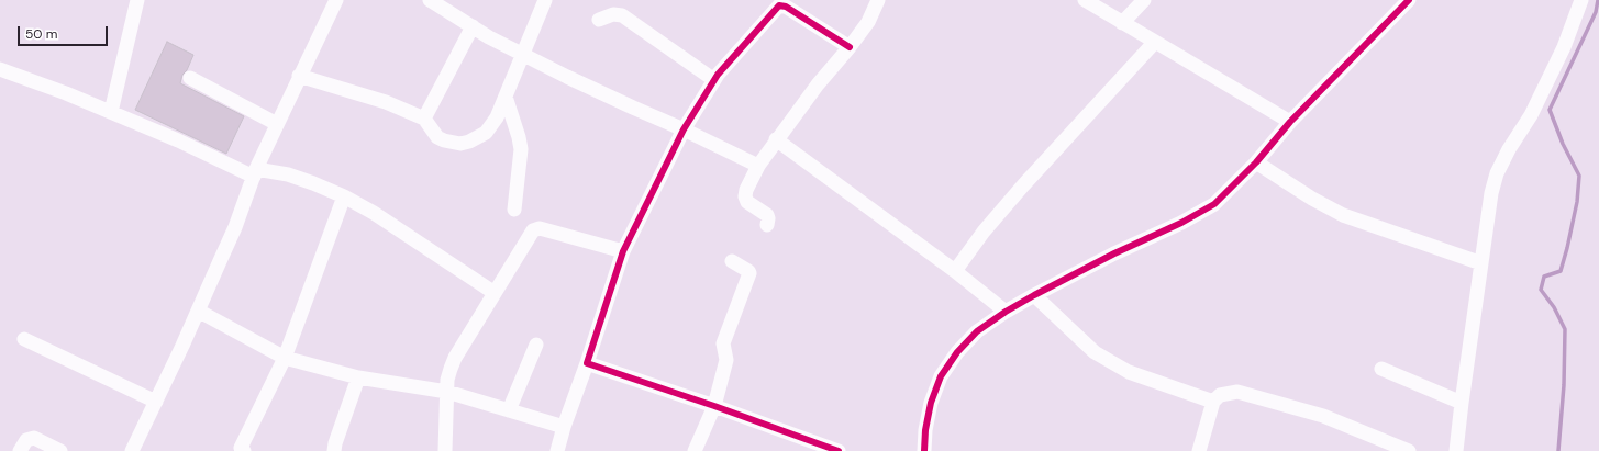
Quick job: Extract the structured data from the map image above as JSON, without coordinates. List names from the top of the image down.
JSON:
{
  "scale_bar": "50 m"
}
